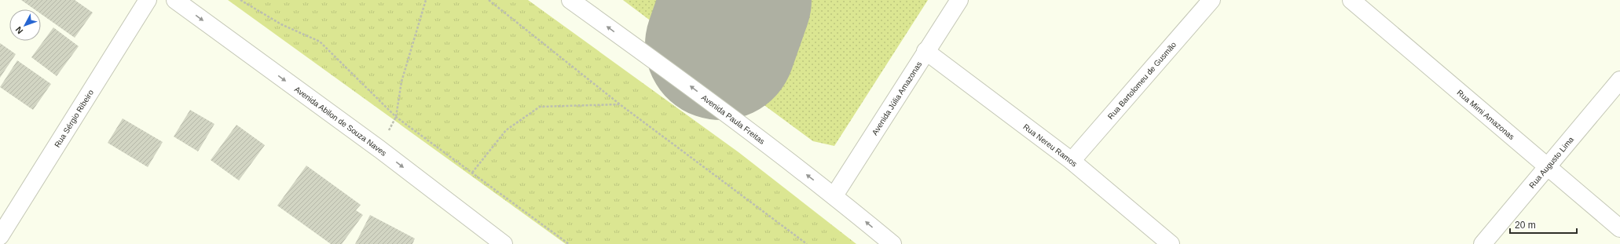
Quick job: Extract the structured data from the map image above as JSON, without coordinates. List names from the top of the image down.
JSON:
{
  "streets": {
    "street": [
      "Rua Bartolomeu de Gusmão",
      "Avenida Júlia Amazonas",
      "Rua Mimi Amazonas",
      "Rua Sérgio Ribeiro",
      "Avenida Paula Freitas",
      "Avenida Abilon de Souza Naves",
      "Rua Nereu Ramos",
      "Rua Augusto Lima"
    ]
  },
  "crossings": [
    ["Rua Bartolomeu de Gusmão", "Rua Nereu Ramos"],
    ["Avenida Júlia Amazonas", "Avenida Paula Freitas"],
    ["Avenida Júlia Amazonas", "Rua Nereu Ramos"],
    ["Rua Mimi Amazonas", "Rua Augusto Lima"]
  ],
  "one_way": ["Avenida Paula Freitas", "Avenida Abilon de Souza Naves"],
  "scale_bar": "20 m",
  "north": "bottom left"
}
